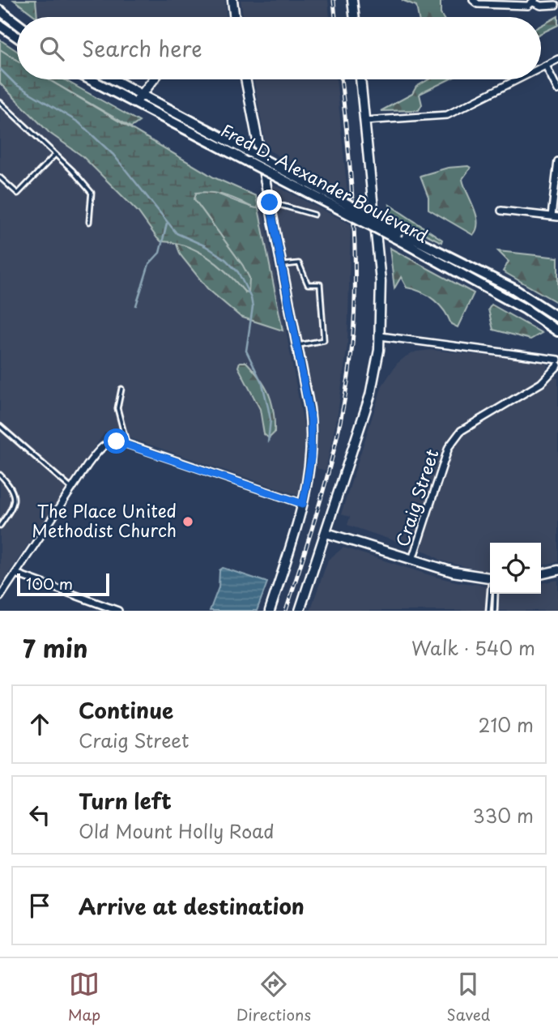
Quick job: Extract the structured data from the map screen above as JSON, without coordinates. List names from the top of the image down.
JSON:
{
  "streets": {
    "main road": ["Fred D. Alexander Boulevard"],
    "street": ["Craig Street"]
  },
  "places": ["The Place United Methodist Church"],
  "scale_bar": "100 m",
  "page": {
    "search": "Search here",
    "scale": "100 m",
    "heading": ["7 min", "Walk · 540 m"],
    "list": [
      ["Continue", "Craig Street", "210 m"],
      ["Turn left", "Old Mount Holly Road", "330 m"],
      "Arrive at destination"
    ],
    "nav": ["Map", "Directions", "Saved"]
  }
}
